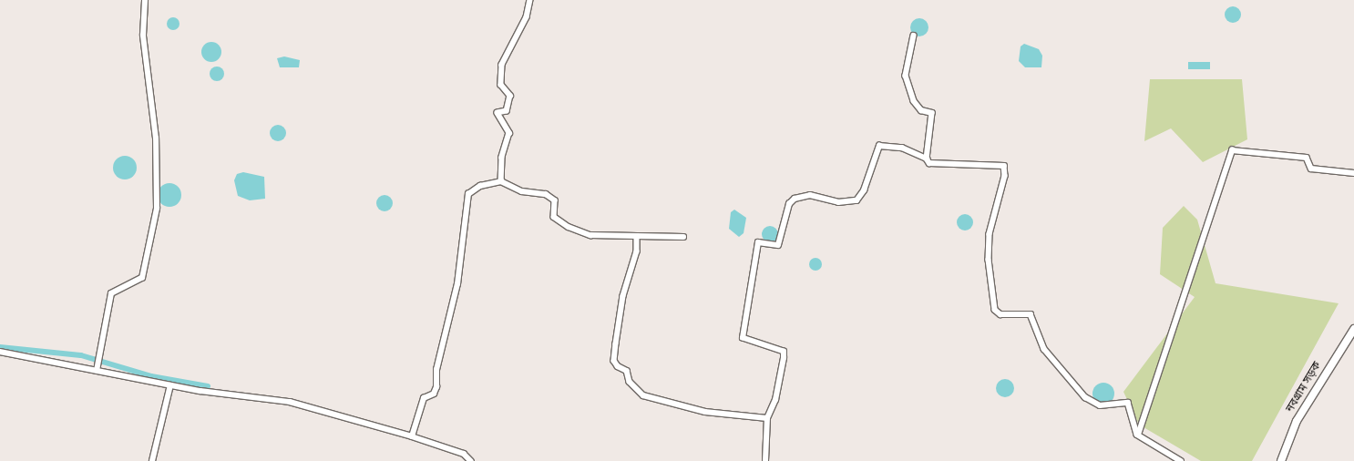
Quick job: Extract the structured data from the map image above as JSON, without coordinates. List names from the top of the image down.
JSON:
{
  "streets": {
    "main road": ["নবগ্রাম সড়ক"]
  }
}
